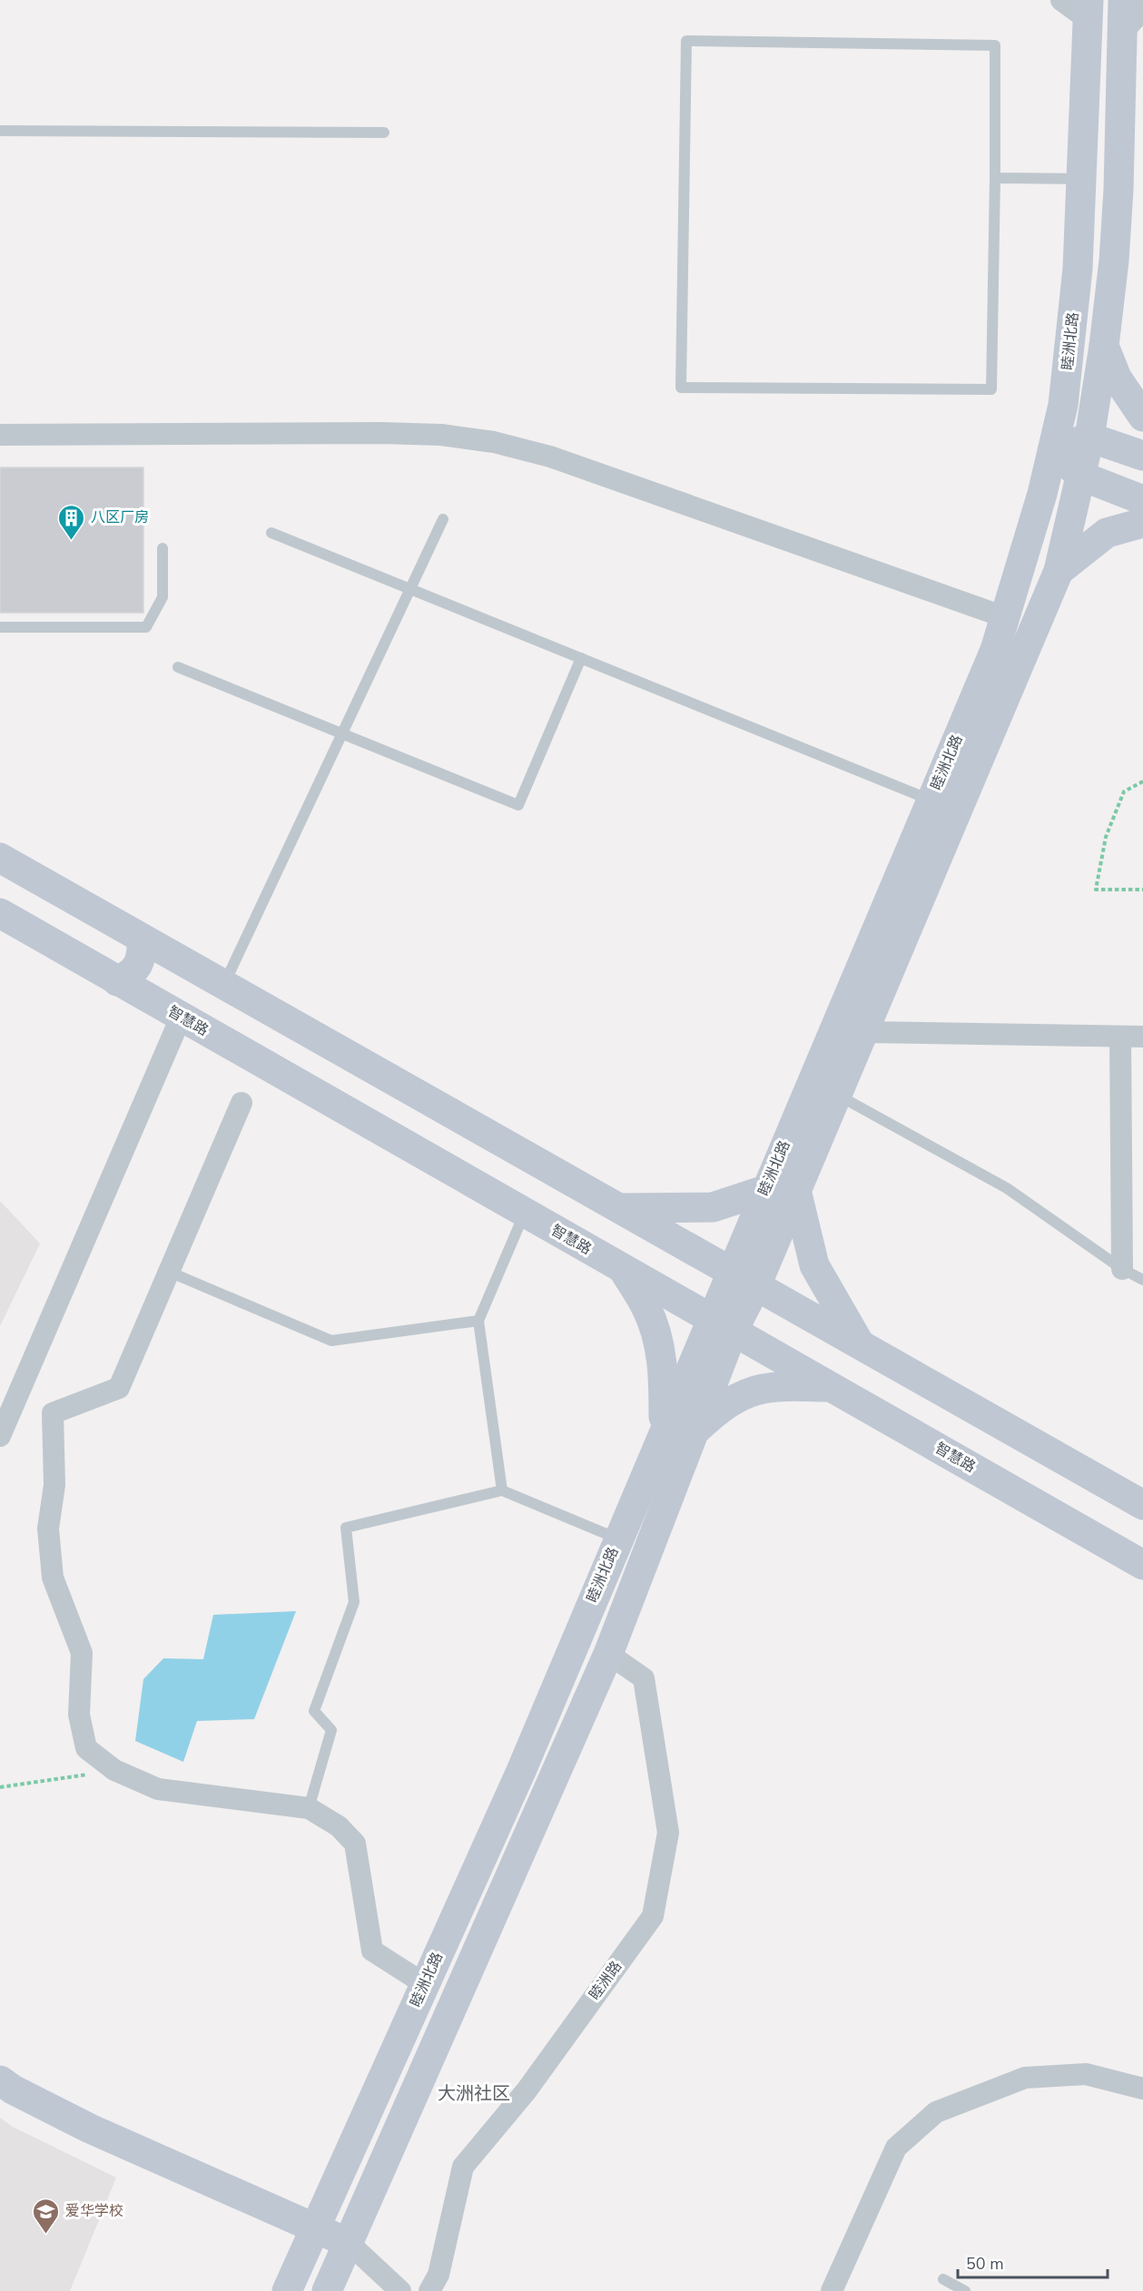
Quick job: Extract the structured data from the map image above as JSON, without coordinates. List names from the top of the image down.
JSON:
{
  "streets": {
    "main road": ["睦洲北路", "智慧路"],
    "street": ["睦洲路"]
  },
  "crossings": [
    ["睦洲北路", "智慧路"],
    ["睦洲北路", "睦洲路"]
  ],
  "districts": ["大洲社区"],
  "places": {
    "building": ["八区厂房"],
    "school or university": ["爱华学校"]
  },
  "scale_bar": "50 m"
}
